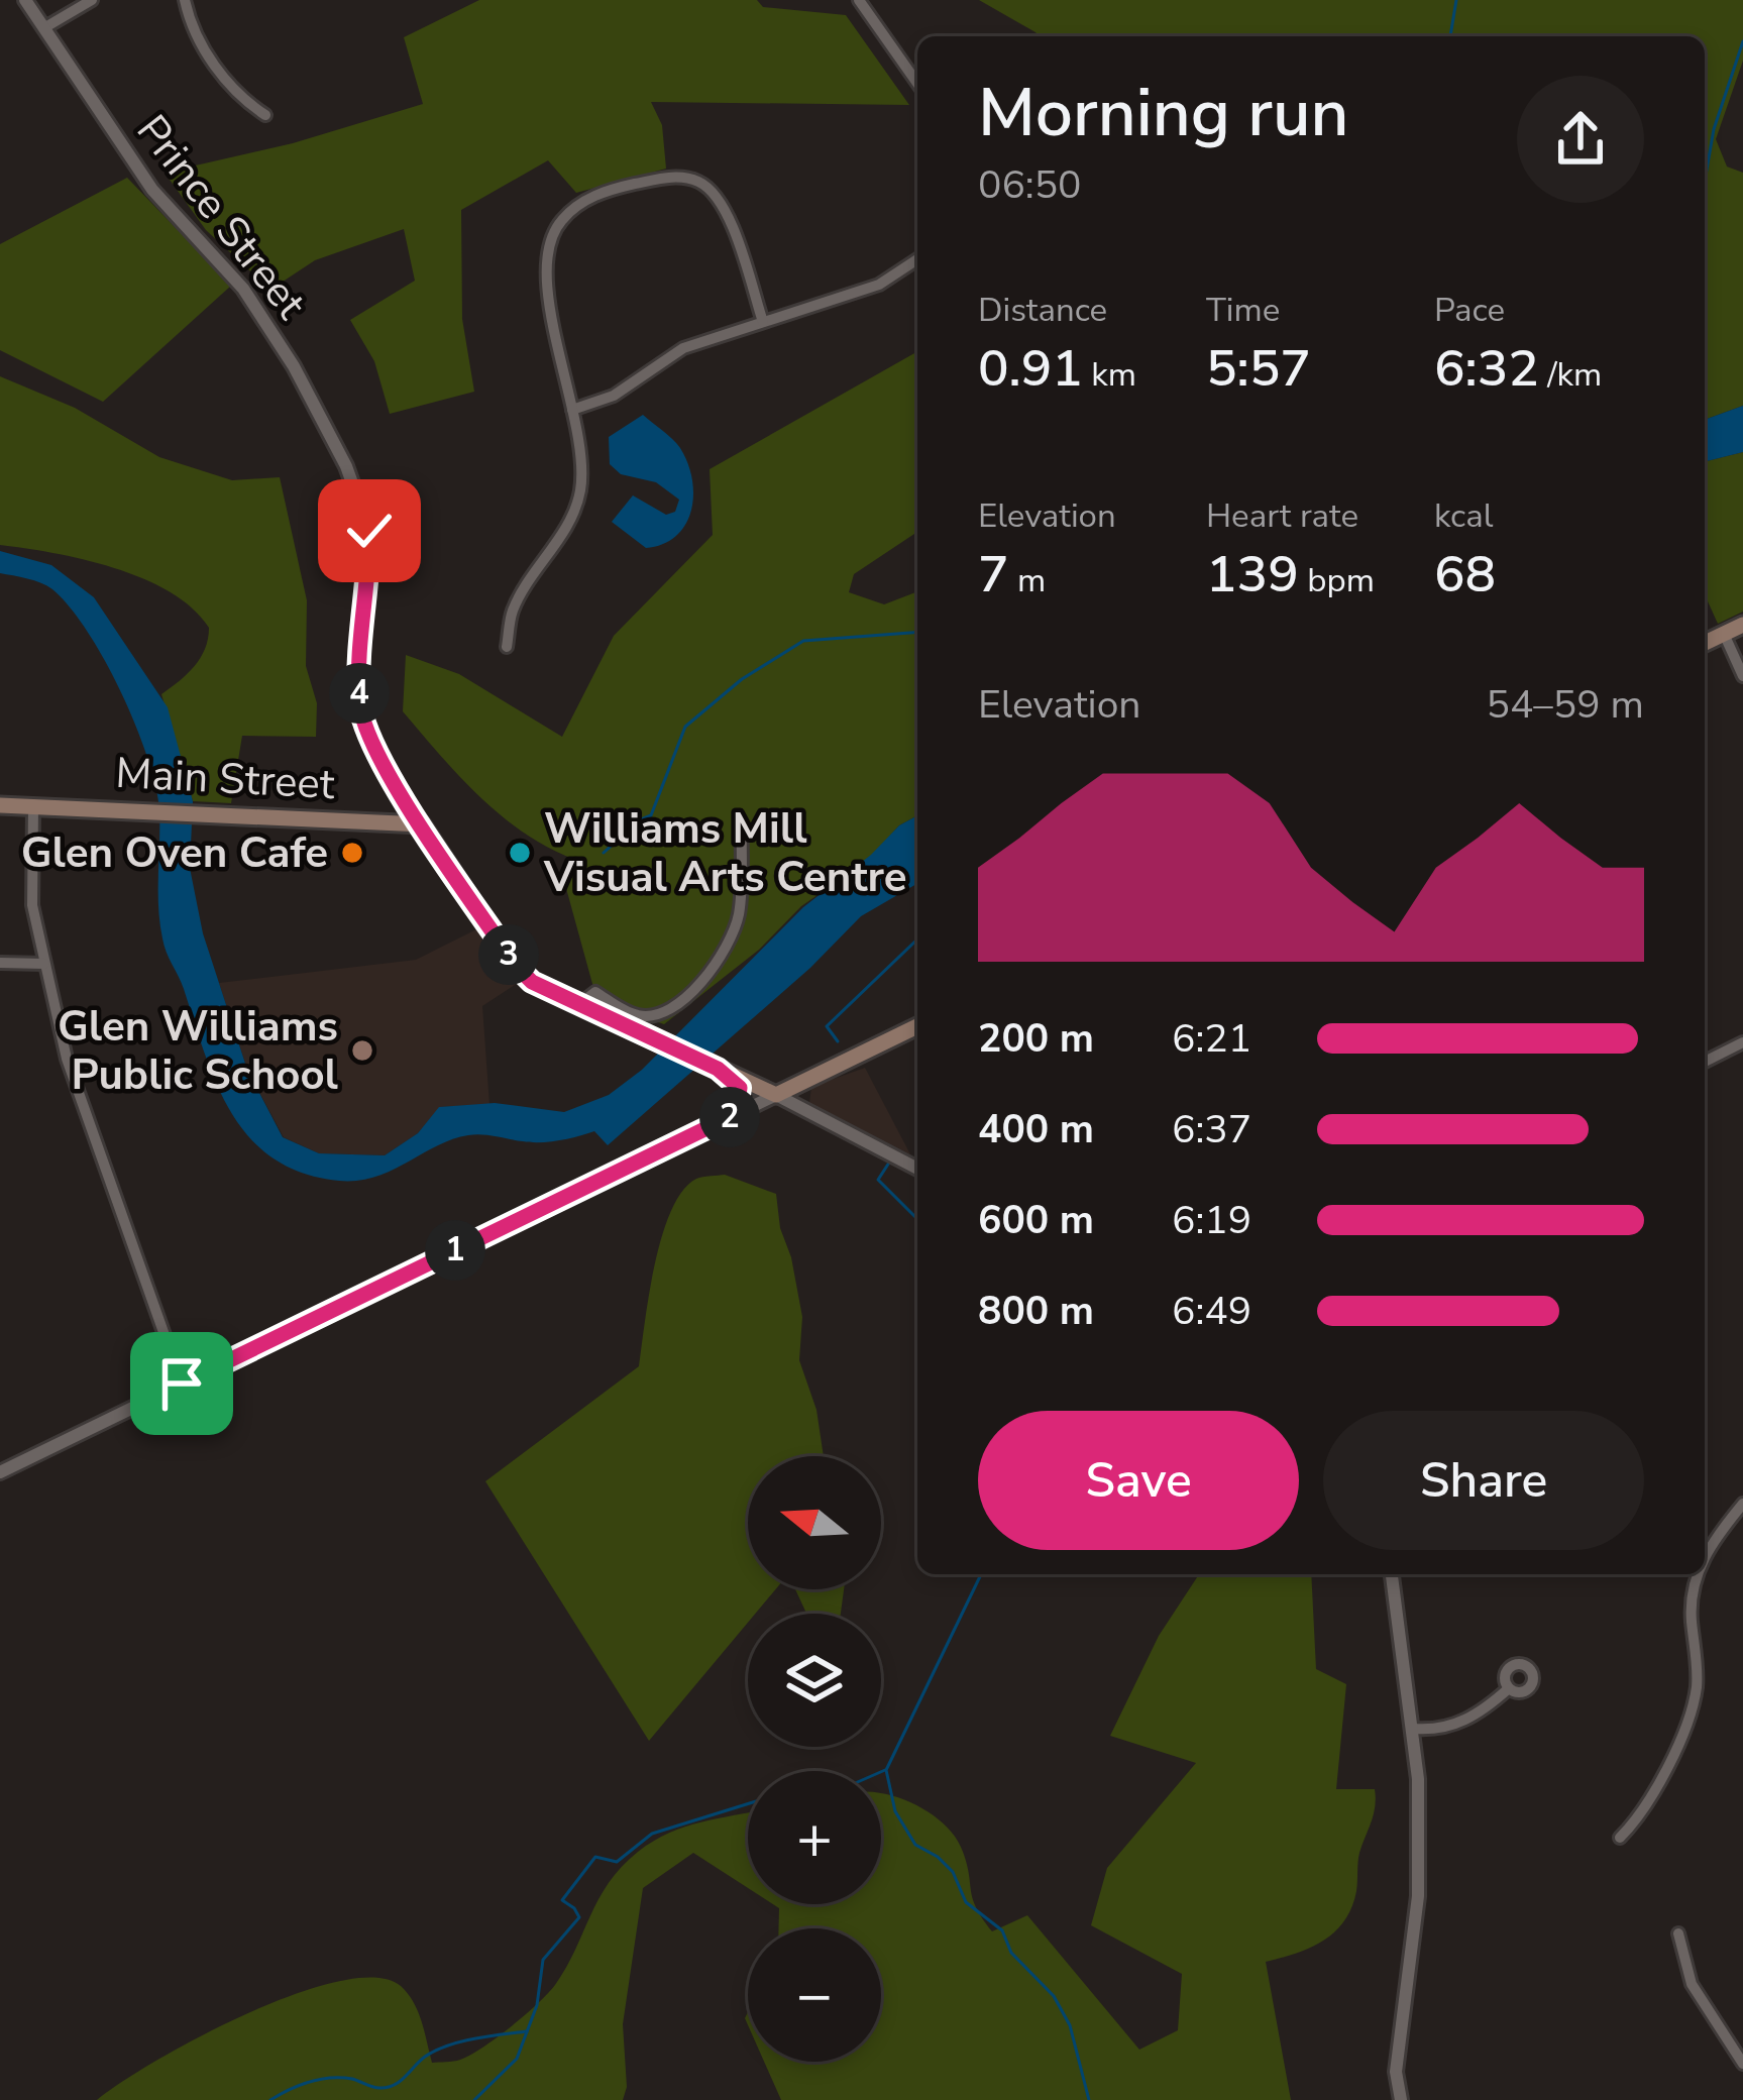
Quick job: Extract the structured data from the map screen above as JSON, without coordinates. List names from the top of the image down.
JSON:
{
  "streets": {
    "main road": ["Main Street"],
    "street": ["Prince Street"]
  },
  "crossings": [
    ["Prince Street", "Main Street"]
  ],
  "places": ["Glen Oven Cafe", "Williams Mill Visual Arts Centre", "Glen Williams Public School"],
  "north": "left",
  "page": {
    "heading": ["Morning run", "06:50"],
    "stats": [
      ["Distance", "0.91 km"],
      ["Time", "5:57"],
      ["Pace", "6:32 /km"],
      ["Elevation", "7 m"],
      ["Heart rate", "139 bpm"],
      ["kcal", "68"]
    ],
    "chart": ["Elevation", "54–59 m"],
    "pins": [
      "4",
      "3",
      "2",
      "1"
    ],
    "list": [
      {
        "name": "200 m",
        "note": "6:21"
      },
      {
        "name": "400 m",
        "note": "6:37"
      },
      {
        "name": "600 m",
        "note": "6:19"
      },
      {
        "name": "800 m",
        "note": "6:49"
      }
    ],
    "buttons": ["Save", "Share"],
    "map_buttons": ["+", "−"]
  }
}
